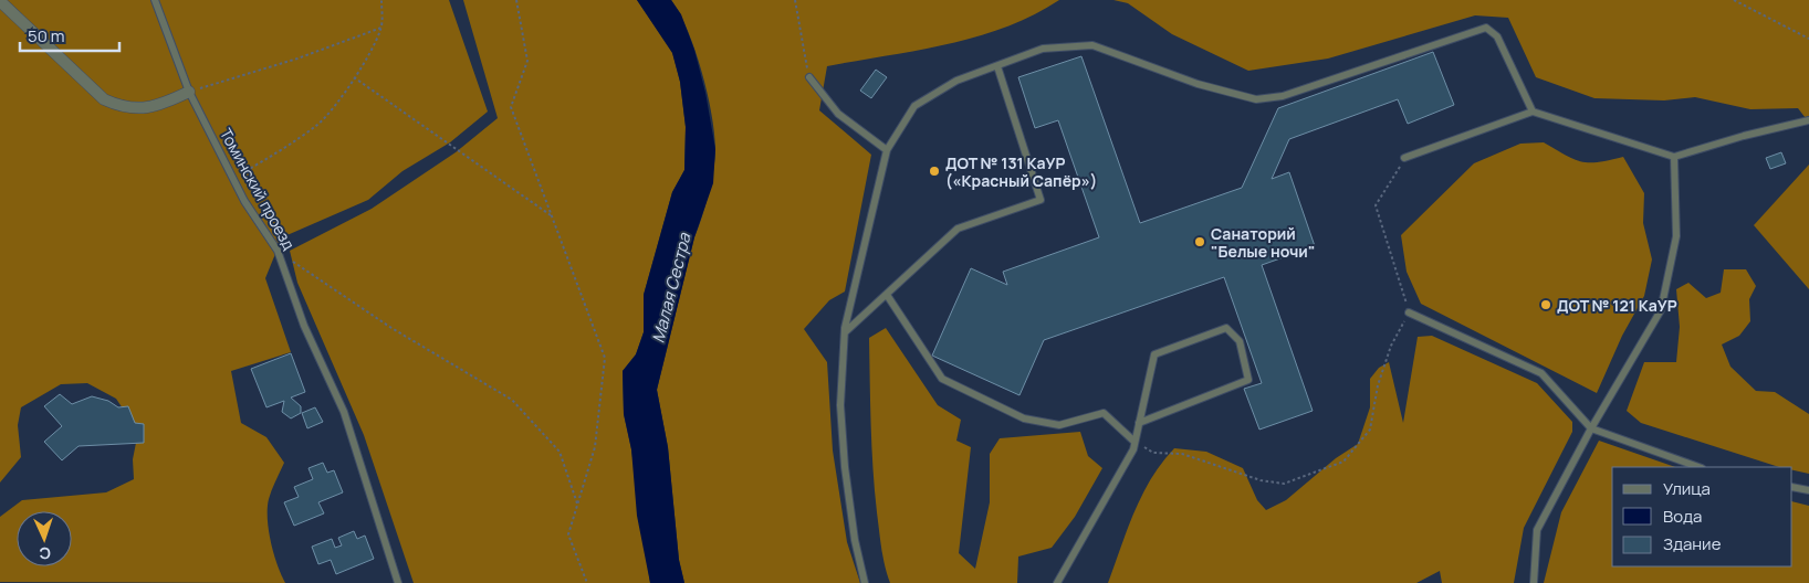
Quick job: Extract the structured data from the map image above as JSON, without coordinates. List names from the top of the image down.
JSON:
{
  "streets": {
    "lane": ["Томинский проезд"]
  },
  "water": ["Малая Сестра"],
  "places": ["ДОТ № 131 КаУР («Красный Сапёр»)", "Санаторий \"Белые ночи\"", "ДОТ № 121 КаУР"],
  "legend": ["Улица", "Вода", "Здание"],
  "scale_bar": "50 m",
  "north": "bottom"
}
